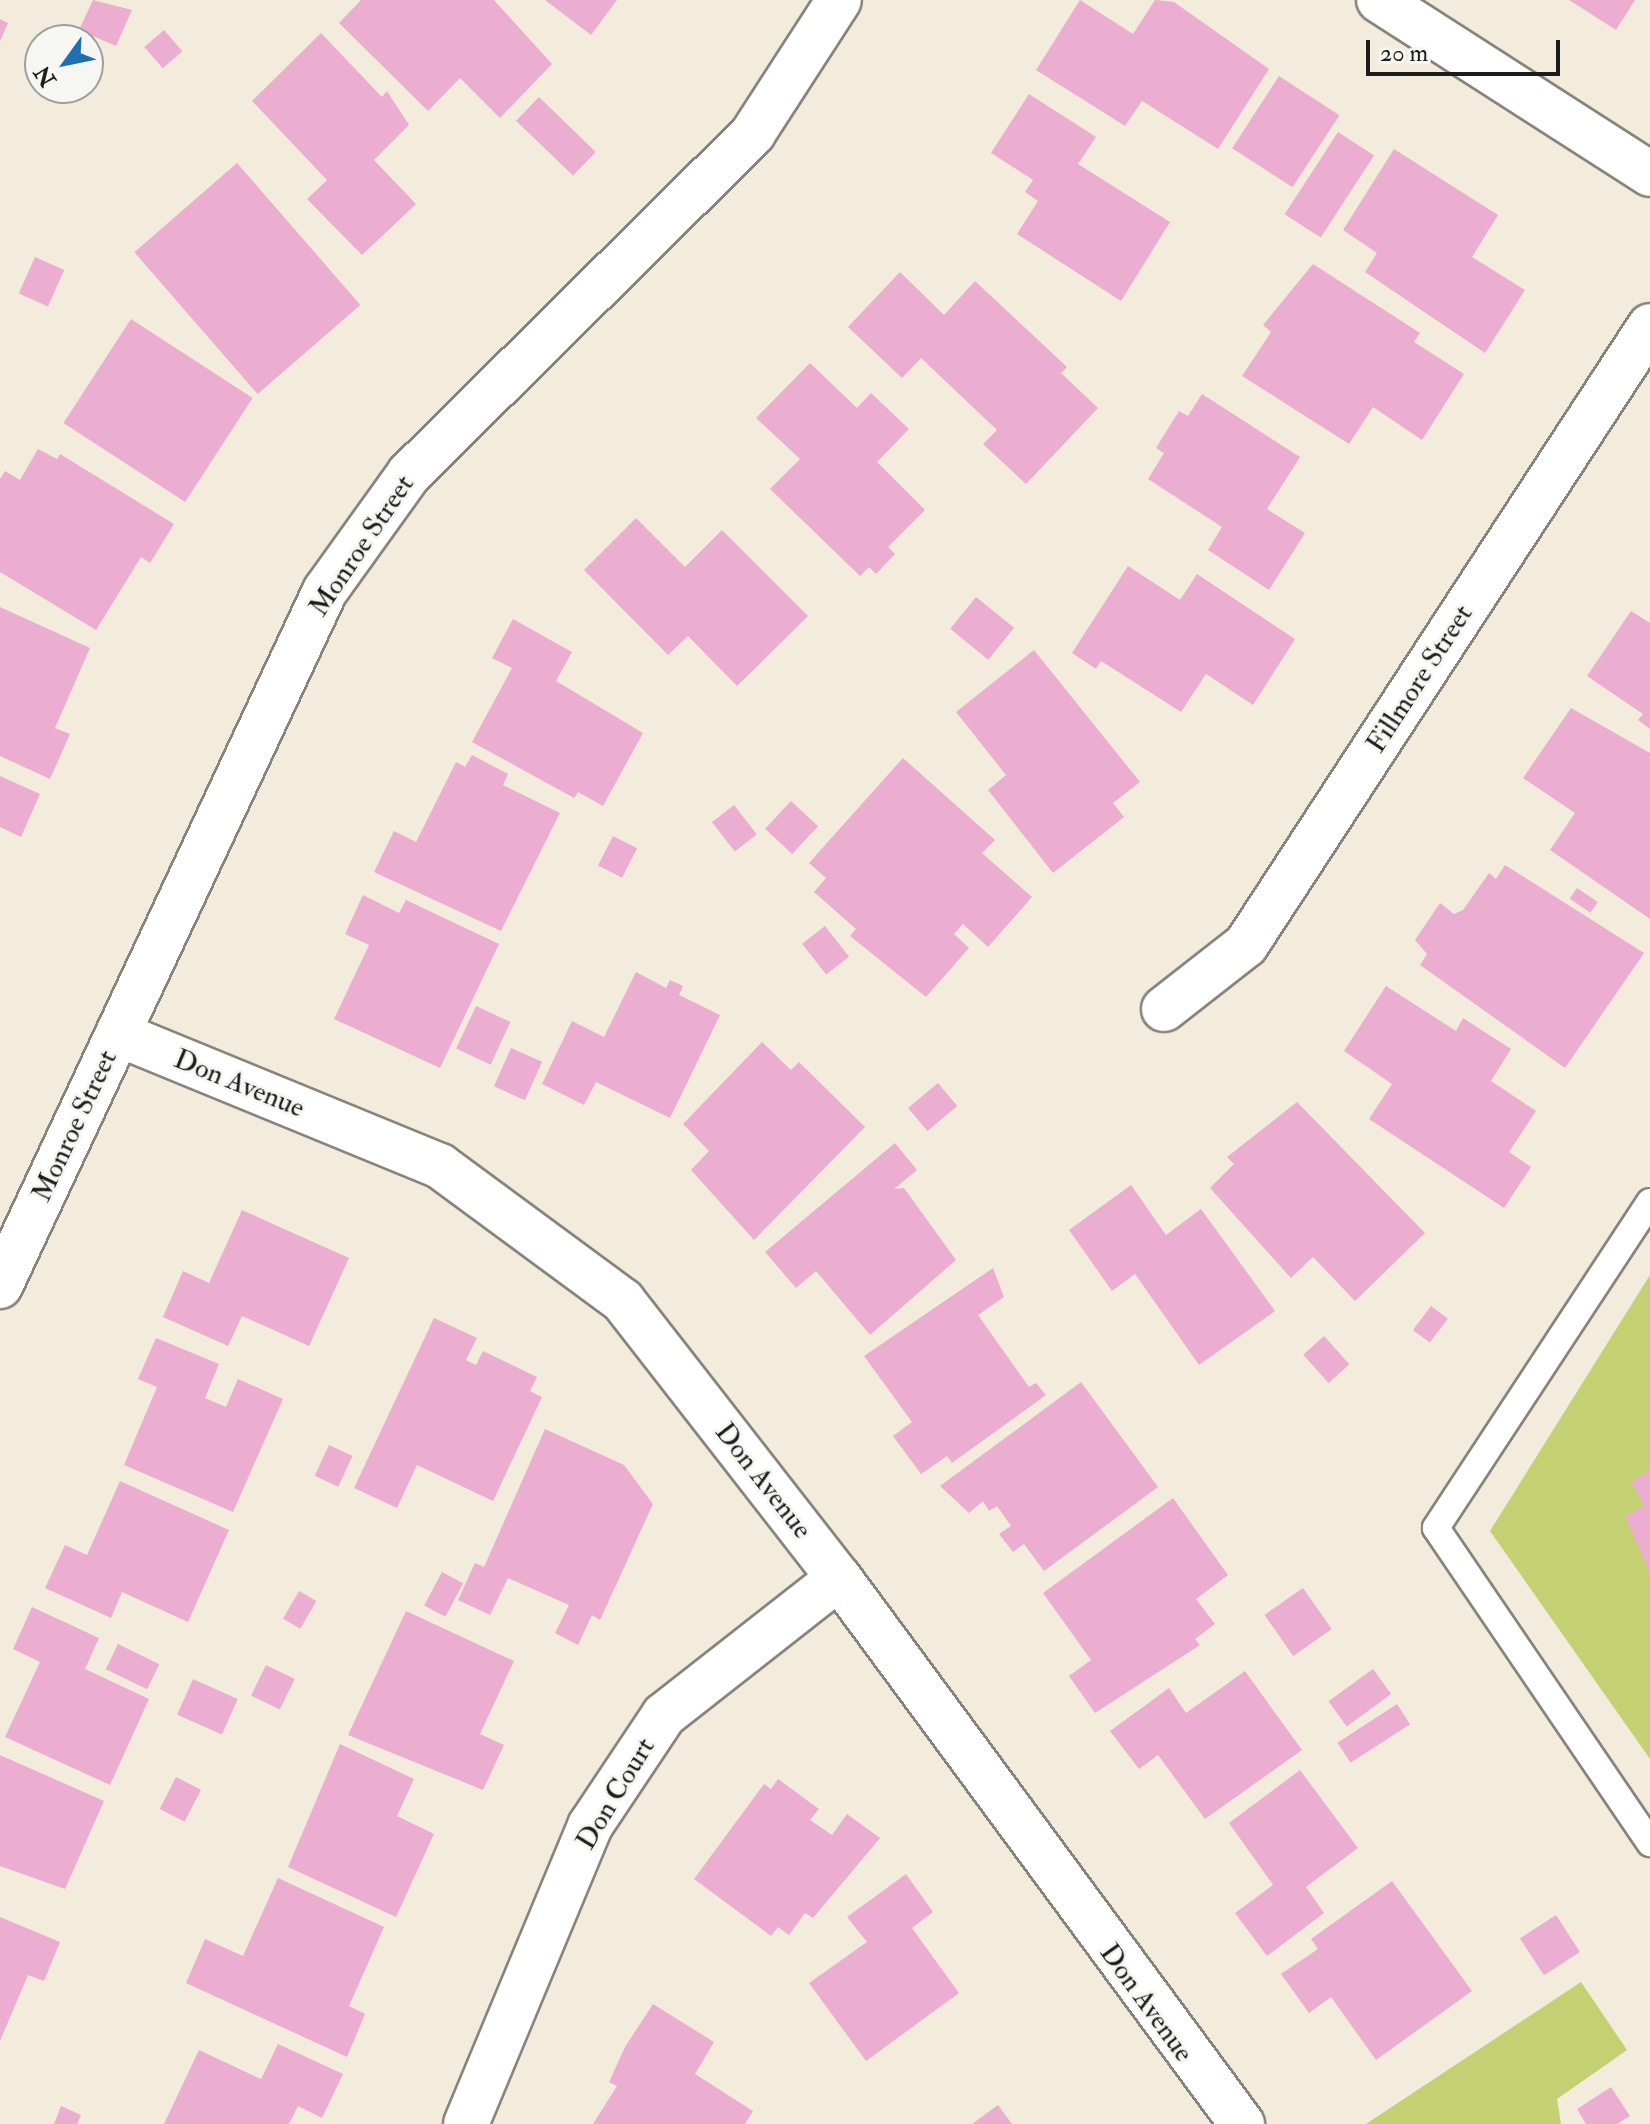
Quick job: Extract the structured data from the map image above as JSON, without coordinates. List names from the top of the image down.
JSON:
{
  "streets": {
    "street": [
      "Monroe Street",
      "Fillmore Street",
      "Don Avenue",
      "Don Court"
    ]
  },
  "crossings": [
    ["Monroe Street", "Don Avenue"],
    ["Don Avenue", "Don Court"]
  ],
  "scale_bar": "20 m",
  "north": "bottom left"
}
